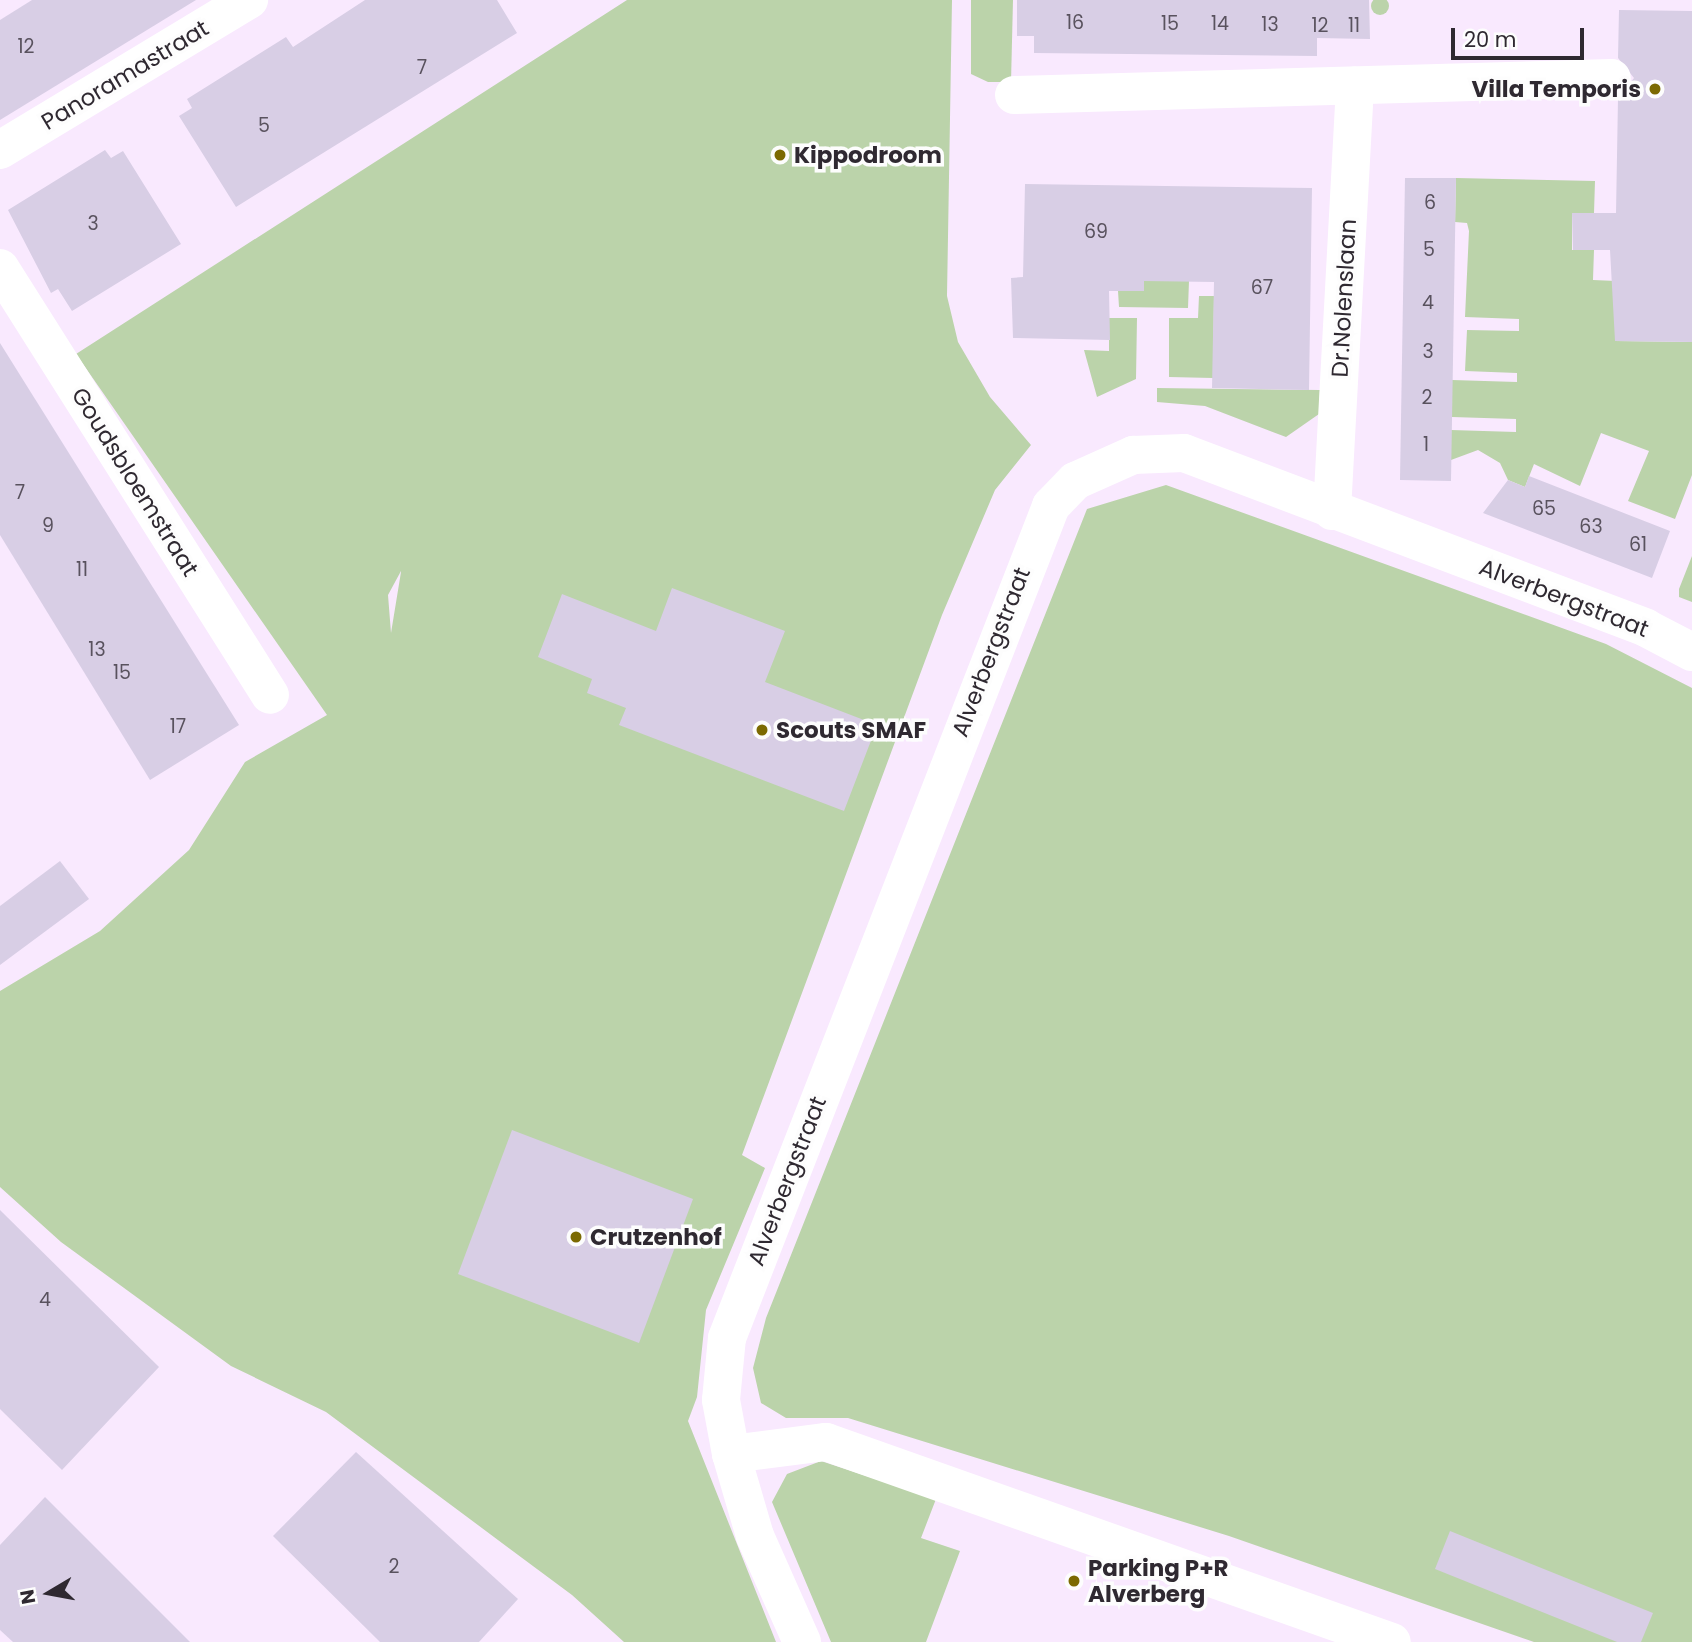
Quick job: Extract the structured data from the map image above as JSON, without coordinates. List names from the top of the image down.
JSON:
{
  "streets": {
    "street": [
      "Panoramastraat",
      "Dr.Nolenslaan",
      "Goudsbloemstraat",
      "Alverbergstraat"
    ]
  },
  "crossings": [
    ["Dr.Nolenslaan", "Alverbergstraat"]
  ],
  "places": [
    "Villa Temporis",
    "Kippodroom",
    "Scouts SMAF",
    "Crutzenhof",
    "Parking P+R Alverberg"
  ],
  "house_numbers": [
    "16",
    "15",
    "14",
    "13",
    "12",
    "11",
    "12",
    "7",
    "5",
    "6",
    "3",
    "69",
    "5",
    "67",
    "4",
    "3",
    "2",
    "1",
    "7",
    "65",
    "9",
    "63",
    "61",
    "11",
    "13",
    "15",
    "17",
    "4",
    "2"
  ],
  "scale_bar": "20 m",
  "north": "left"
}
